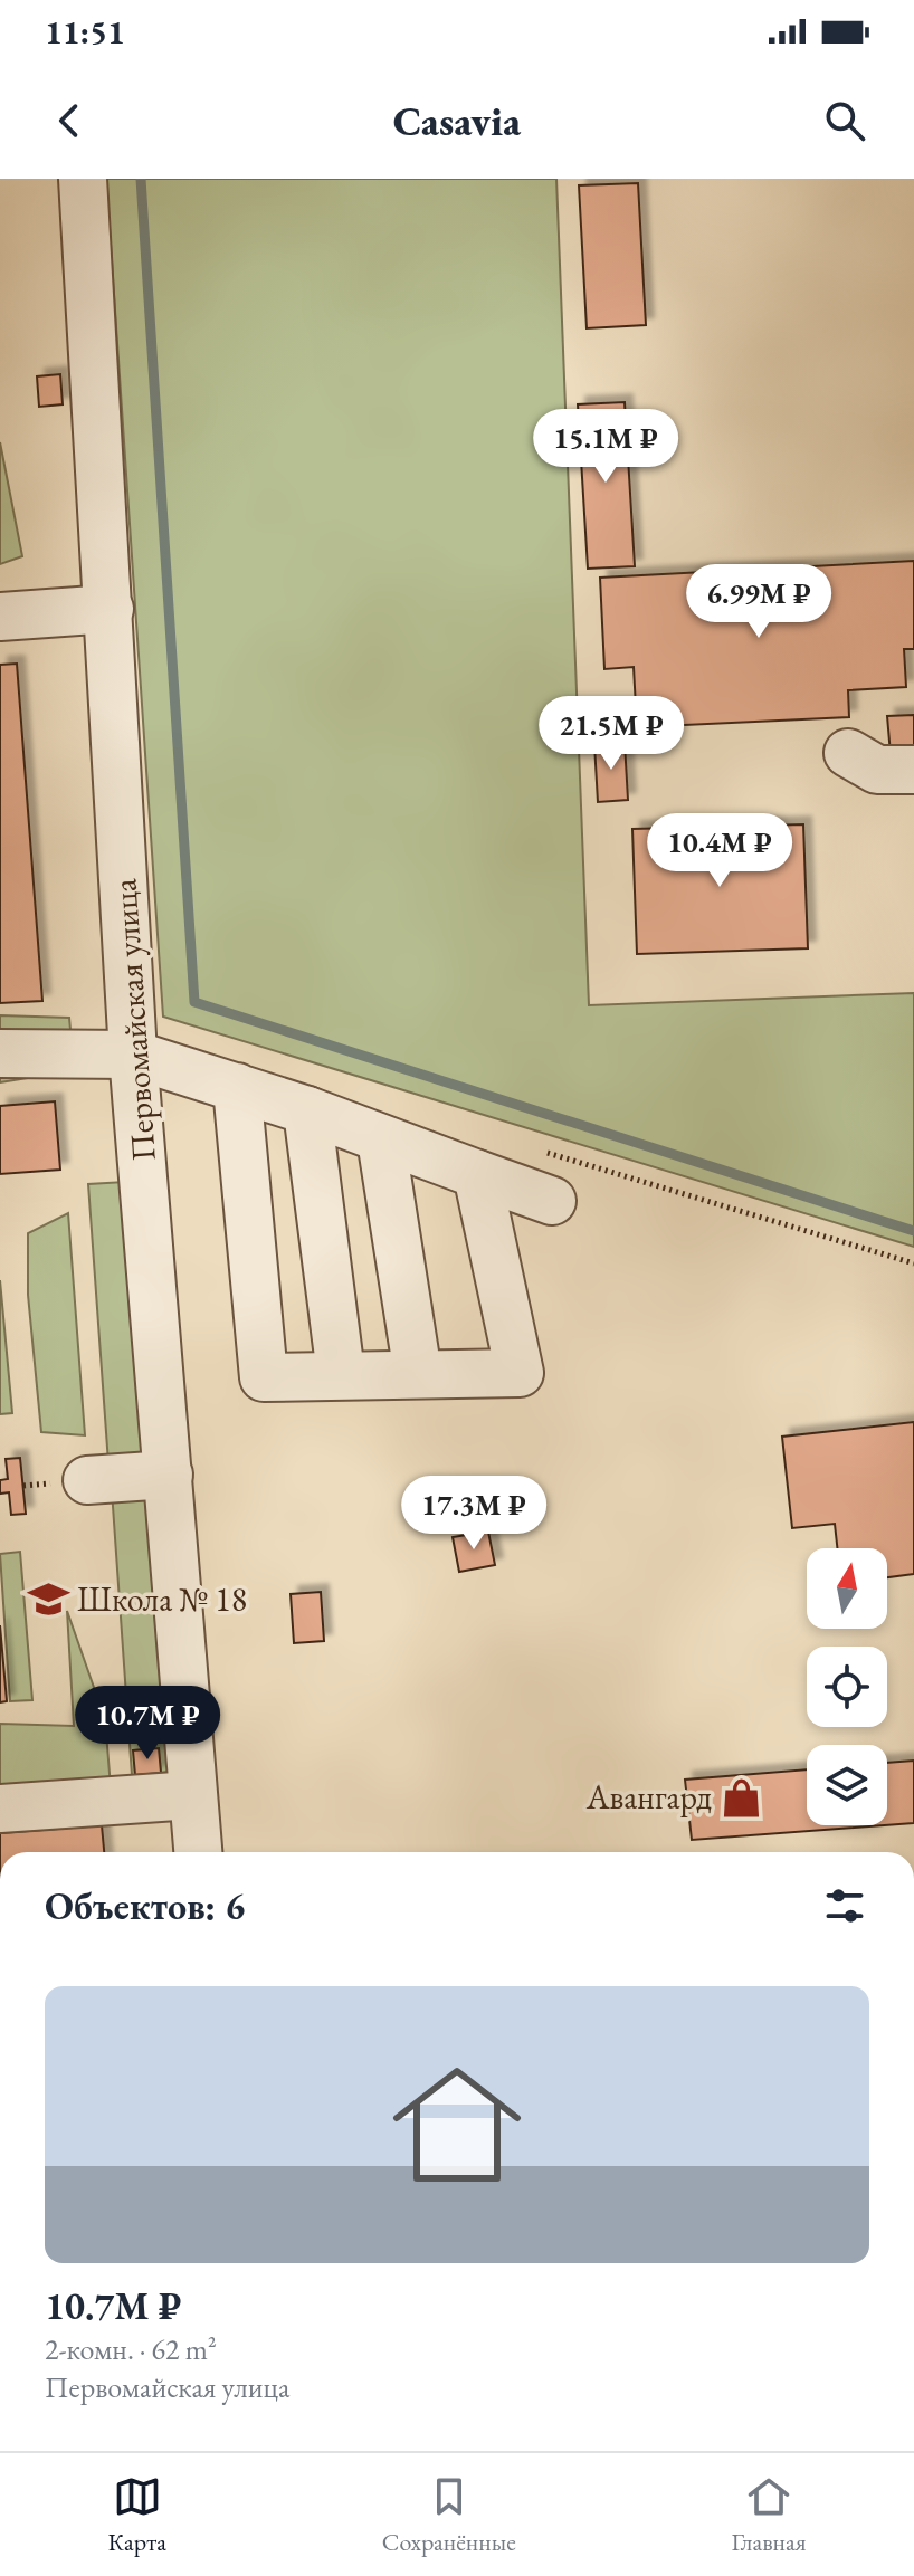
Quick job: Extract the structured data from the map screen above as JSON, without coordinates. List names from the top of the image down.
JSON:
{
  "streets": {
    "street": ["Первомайская улица"]
  },
  "places": {
    "school or university": ["Школа № 18"],
    "shop": ["Авангард"]
  },
  "north": "top",
  "page": {
    "status": "11:51",
    "header": "Casavia",
    "price": [
      "15.1M ₽",
      "6.99M ₽",
      "21.5M ₽",
      "10.4M ₽",
      "17.3M ₽",
      "10.7M ₽"
    ],
    "heading": "Объектов: 6",
    "list": [
      {
        "name": "10.7M ₽",
        "note": "2-комн. · 62 m² · Первомайская улица"
      }
    ],
    "tabs": ["Карта", "Сохранённые", "Главная"]
  }
}
